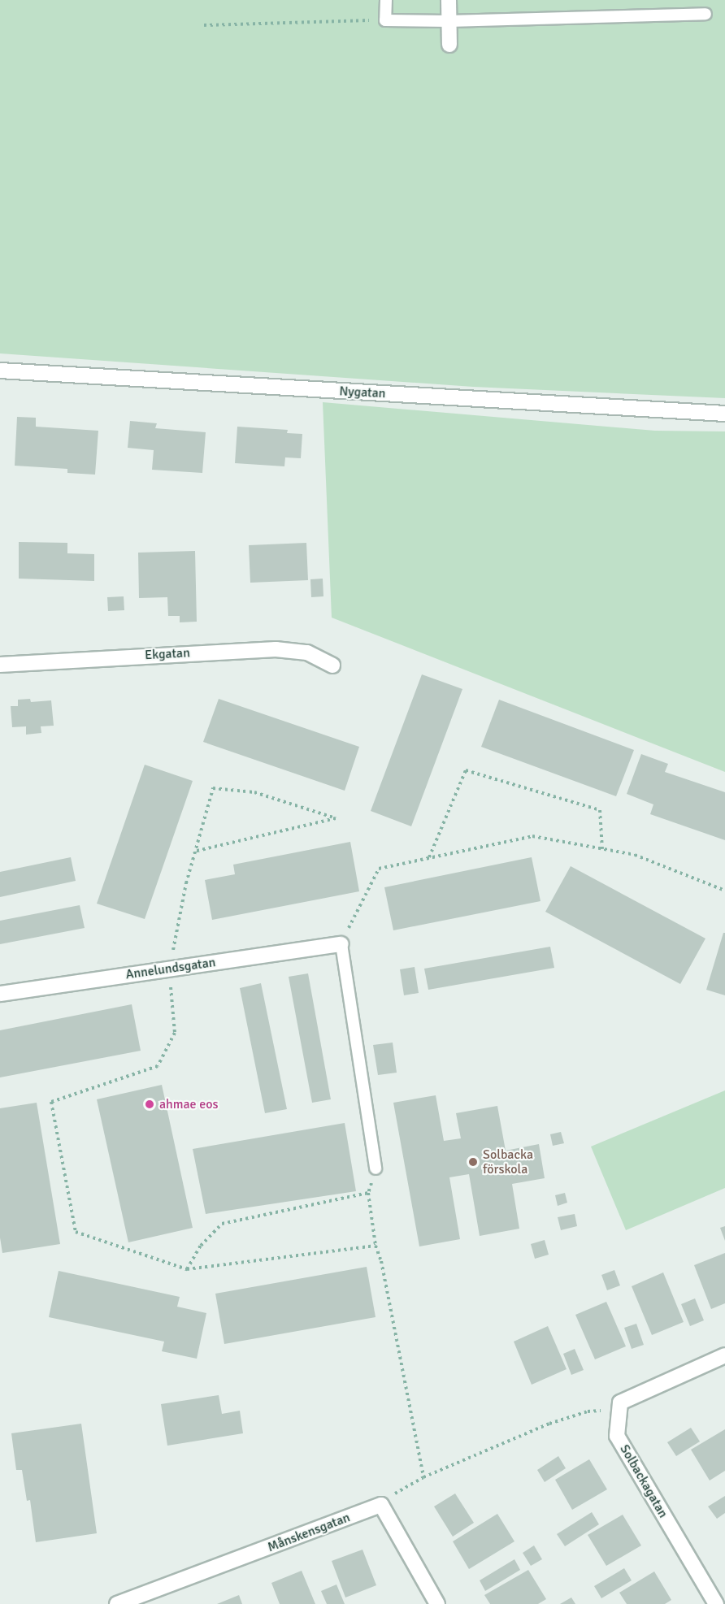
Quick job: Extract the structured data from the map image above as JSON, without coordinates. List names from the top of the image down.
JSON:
{
  "streets": {
    "street": [
      "Nygatan",
      "Ekgatan",
      "Annelundsgatan",
      "Solbackagatan",
      "Månskensgatan"
    ]
  },
  "places": ["ahmae eos", "Solbacka förskola"]
}
